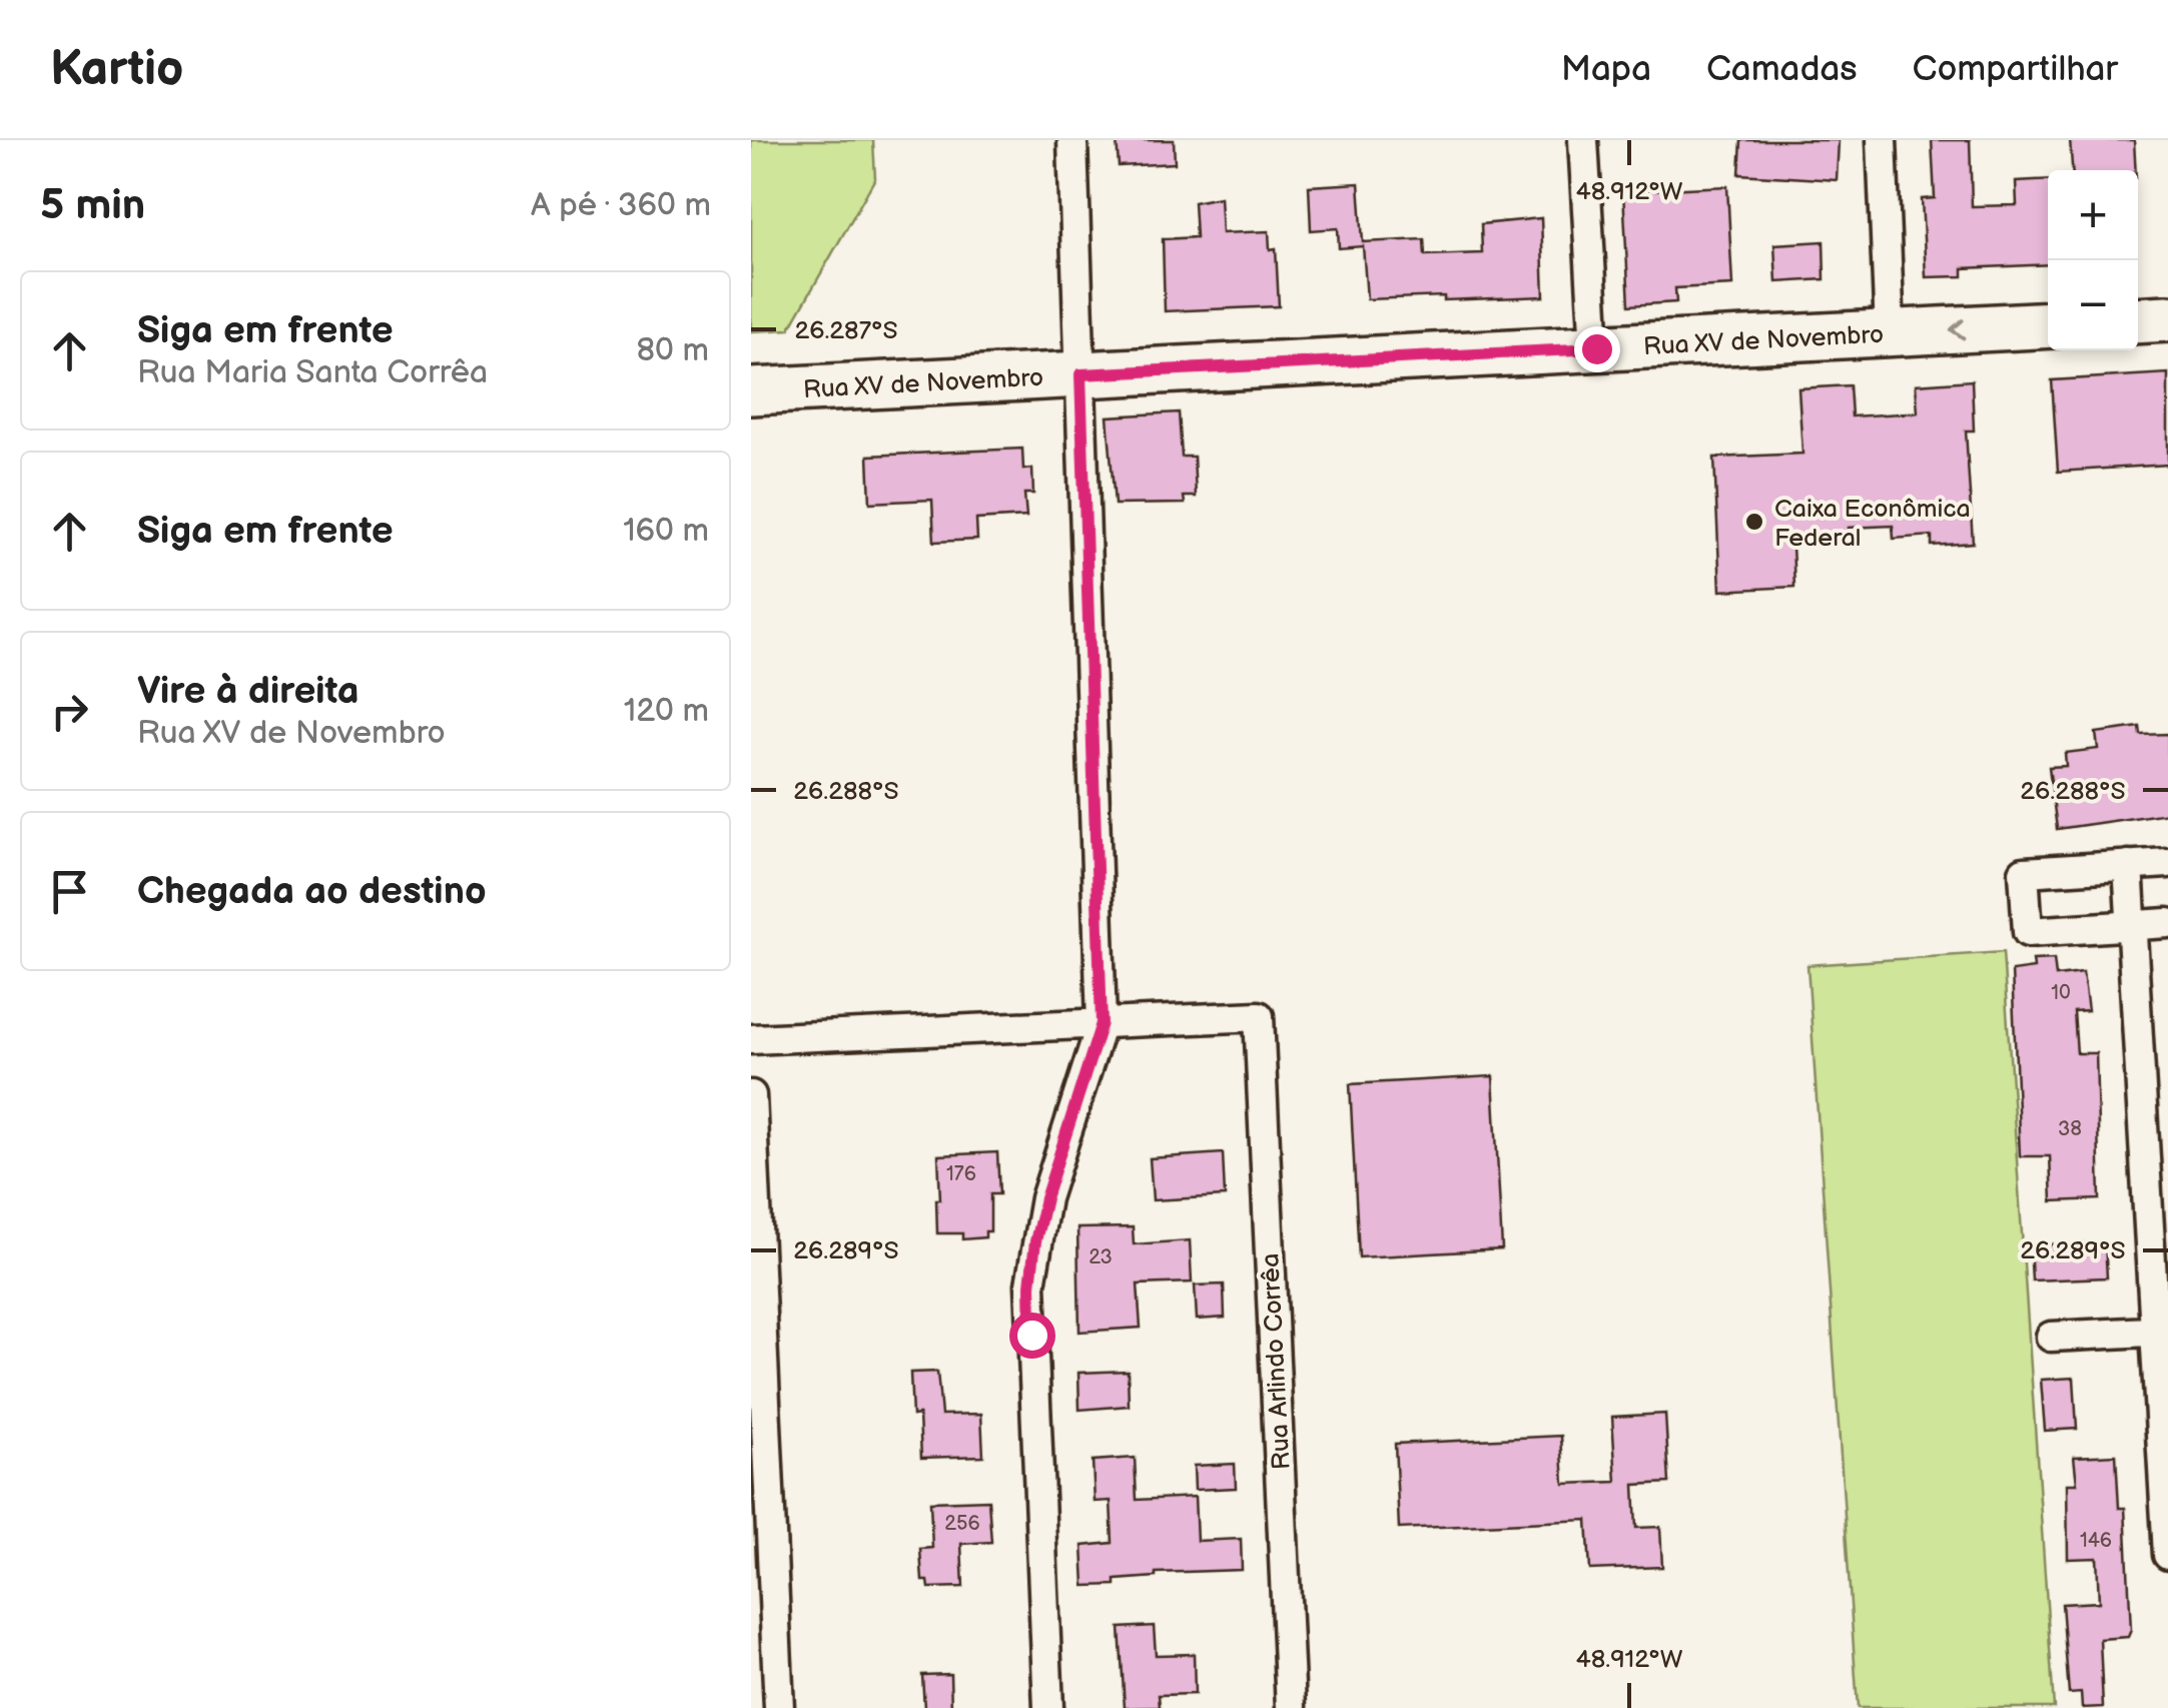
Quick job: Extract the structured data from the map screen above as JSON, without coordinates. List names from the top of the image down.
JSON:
{
  "streets": {
    "main road": ["Rua XV de Novembro"],
    "street": ["Rua Arlindo Corrêa"]
  },
  "places": ["Caixa Econômica Federal"],
  "house_numbers": [
    "10",
    "38",
    "176",
    "23",
    "256",
    "146"
  ],
  "page": {
    "header": "Kartio",
    "nav": ["Mapa", "Camadas", "Compartilhar"],
    "heading": ["5 min", "A pé · 360 m"],
    "map_buttons": ["+", "−"],
    "list": [
      ["Siga em frente", "Rua Maria Santa Corrêa", "80 m"],
      ["Siga em frente", "160 m"],
      ["Vire à direita", "Rua XV de Novembro", "120 m"],
      "Chegada ao destino"
    ]
  },
  "coordinates": [
    "48.912°W",
    "26.287°S",
    "26.288°S",
    "26.289°S"
  ]
}
